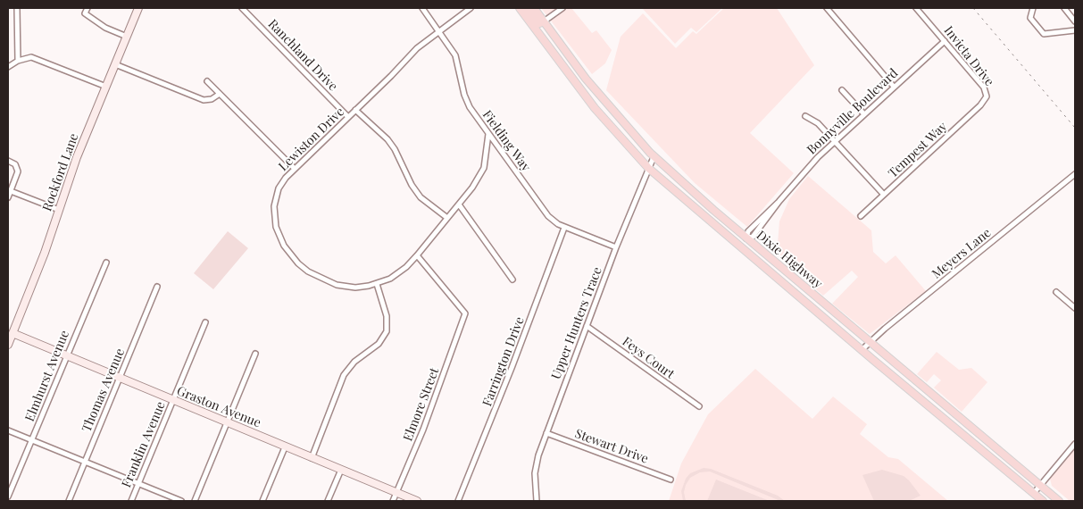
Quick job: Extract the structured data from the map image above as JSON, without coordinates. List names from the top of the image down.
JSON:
{
  "streets": {
    "main road": ["Dixie Highway"],
    "street": [
      "Ranchland Drive",
      "Invicta Drive",
      "Bonnyville Boulevard",
      "Lewiston Drive",
      "Fielding Way",
      "Tempest Way",
      "Rockford Lane",
      "Meyers Lane",
      "Upper Hunters Trace",
      "Feys Court",
      "Farrington Drive",
      "Elmhurst Avenue",
      "Thomas Avenue",
      "Elmore Street",
      "Graston Avenue",
      "Franklin Avenue",
      "Stewart Drive"
    ]
  },
  "crossings": [
    ["Ranchland Drive", "Lewiston Drive"],
    ["Invicta Drive", "Bonnyville Boulevard"],
    ["Invicta Drive", "Tempest Way"],
    ["Bonnyville Boulevard", "Dixie Highway"],
    ["Lewiston Drive", "Fielding Way"],
    ["Lewiston Drive", "Elmore Street"],
    ["Fielding Way", "Upper Hunters Trace"],
    ["Fielding Way", "Farrington Drive"],
    ["Rockford Lane", "Graston Avenue"],
    ["Meyers Lane", "Dixie Highway"],
    ["Dixie Highway", "Upper Hunters Trace"],
    ["Upper Hunters Trace", "Feys Court"],
    ["Upper Hunters Trace", "Stewart Drive"],
    ["Elmhurst Avenue", "Graston Avenue"],
    ["Thomas Avenue", "Graston Avenue"],
    ["Elmore Street", "Graston Avenue"],
    ["Graston Avenue", "Franklin Avenue"]
  ]
}
